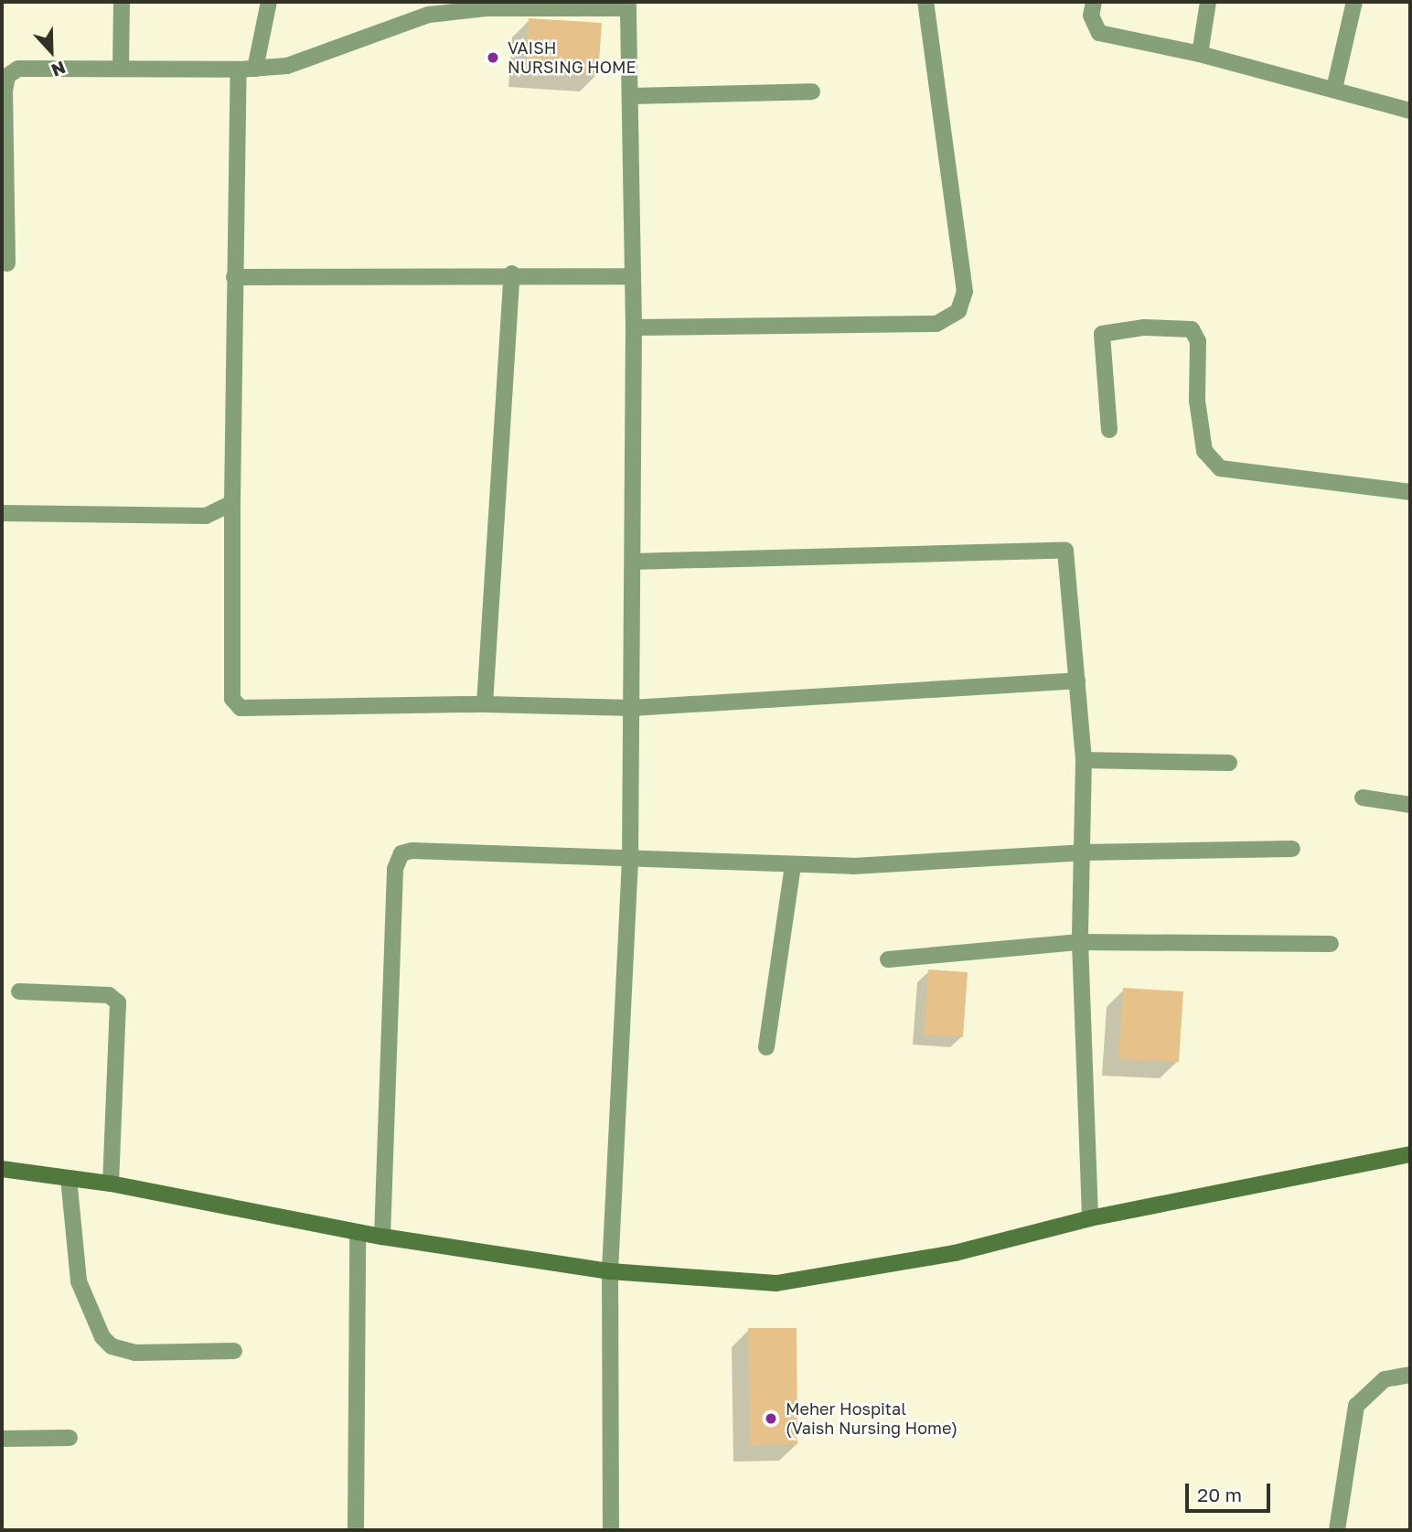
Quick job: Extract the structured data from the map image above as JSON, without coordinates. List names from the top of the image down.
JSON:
{
  "places": ["VAISH NURSING HOME", "Meher Hospital (Vaish Nursing Home)"],
  "scale_bar": "20 m",
  "north": "bottom"
}
